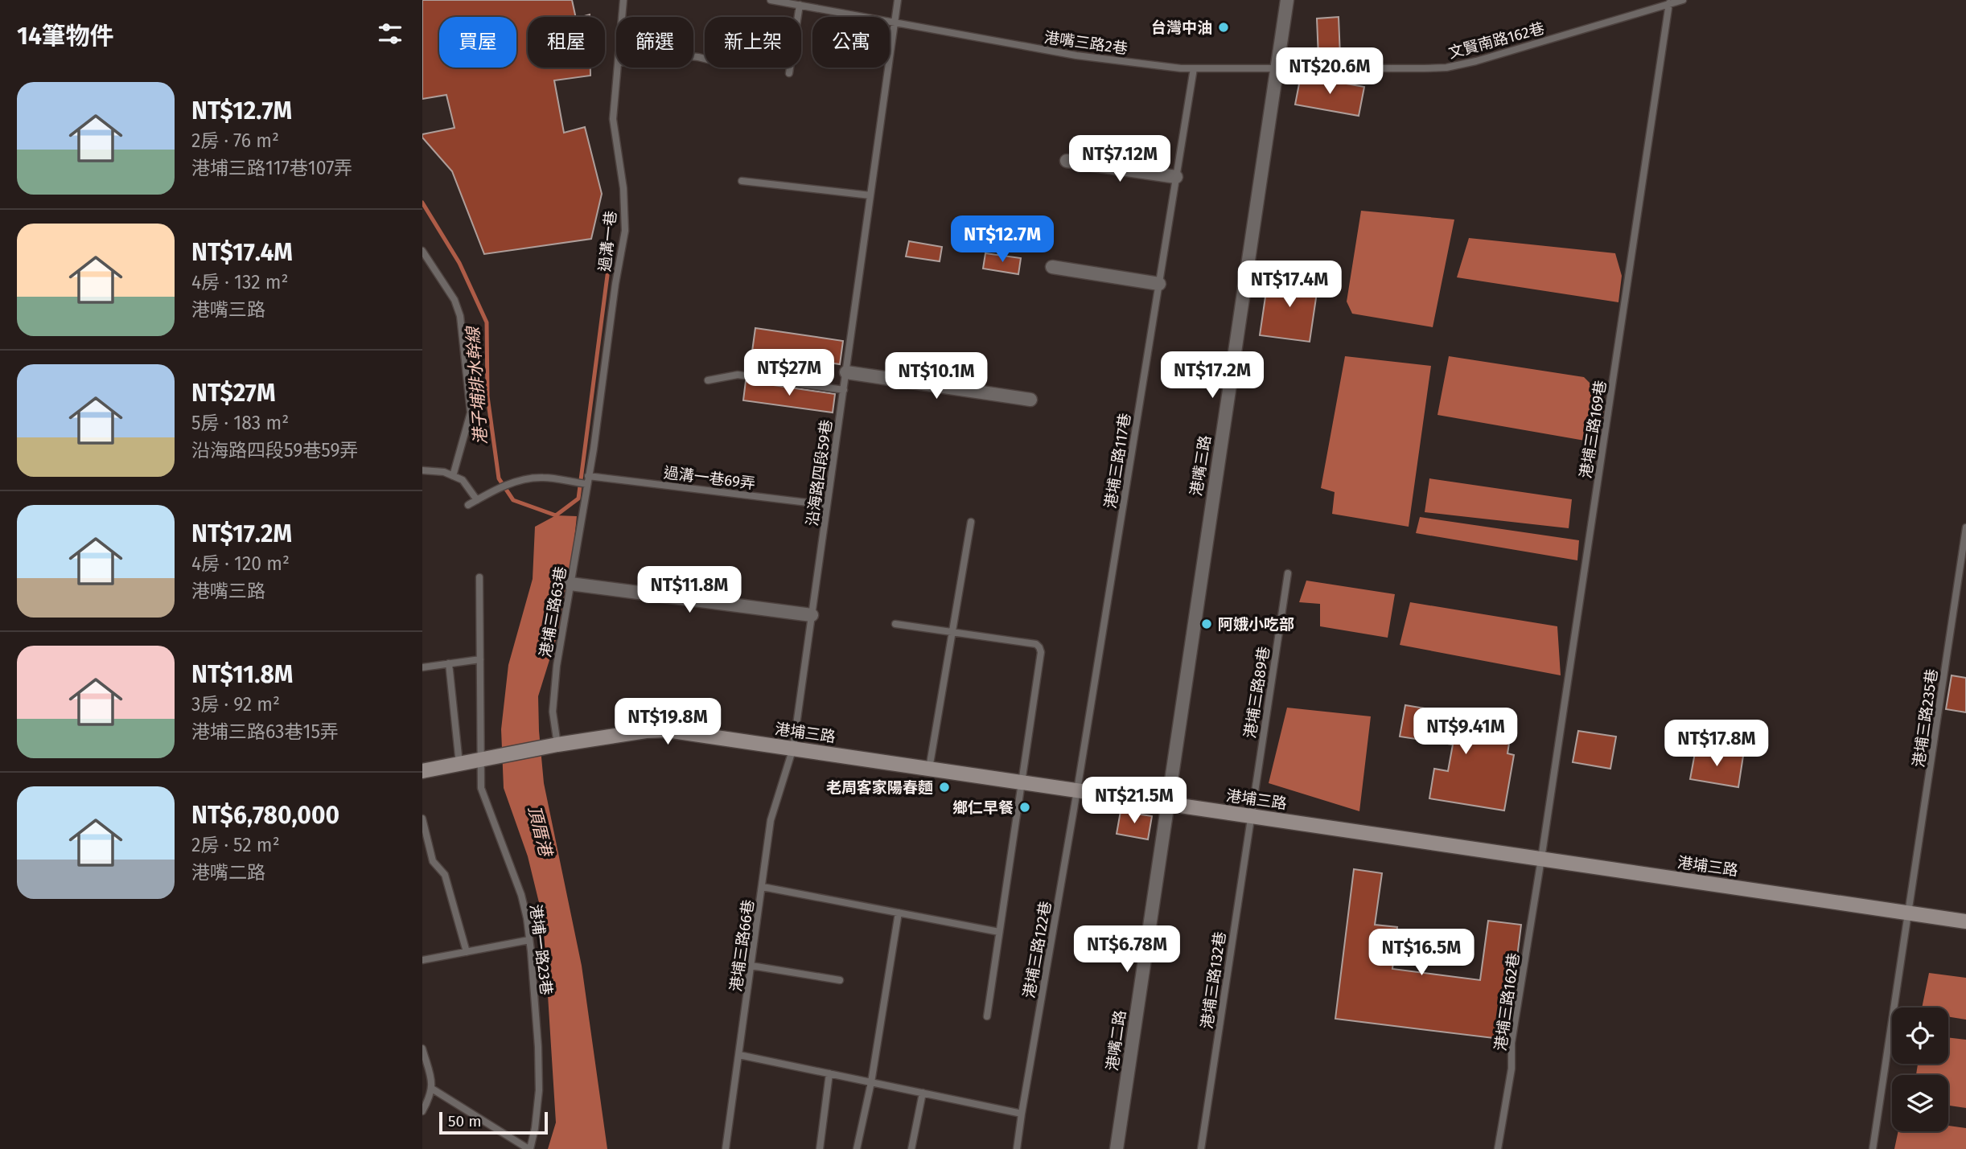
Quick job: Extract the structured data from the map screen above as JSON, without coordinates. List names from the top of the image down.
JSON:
{
  "streets": {
    "street": ["港嘴三路", "港埔三路", "港嘴二路"],
    "lane": [
      "文賢南路162巷",
      "港嘴三路2巷",
      "過溝一巷",
      "港埔三路169巷",
      "港埔三路117巷",
      "沿海路四段59巷",
      "過溝一巷69弄",
      "港埔三路63巷",
      "港埔三路89巷",
      "港埔三路235巷",
      "港埔三路66巷",
      "港埔一路23巷",
      "港埔三路122巷",
      "港埔三路132巷",
      "港埔三路162巷"
    ]
  },
  "crossings": [
    ["文賢南路162巷", "港嘴三路2巷"],
    ["文賢南路162巷", "港埔三路169巷"],
    ["文賢南路162巷", "港嘴三路"],
    ["港嘴三路2巷", "港埔三路117巷"],
    ["港嘴三路2巷", "港嘴三路"],
    ["港嘴三路2巷", "沿海路四段59巷"],
    ["過溝一巷", "過溝一巷69弄"],
    ["過溝一巷", "港埔三路63巷"],
    ["港埔三路169巷", "港埔三路"],
    ["港埔三路169巷", "港埔三路162巷"],
    ["港埔三路117巷", "港埔三路"],
    ["港埔三路117巷", "港埔三路122巷"],
    ["港嘴三路", "港埔三路"],
    ["港嘴三路", "港嘴二路"],
    ["沿海路四段59巷", "過溝一巷69弄"],
    ["沿海路四段59巷", "港埔三路"],
    ["沿海路四段59巷", "港埔三路66巷"],
    ["港埔三路63巷", "港埔三路"],
    ["港埔三路89巷", "港埔三路"],
    ["港埔三路89巷", "港埔三路132巷"],
    ["港埔三路235巷", "港埔三路"],
    ["港埔三路", "港埔三路66巷"],
    ["港埔三路", "港埔一路23巷"],
    ["港埔三路", "港埔三路122巷"],
    ["港埔三路", "港埔三路132巷"],
    ["港埔三路", "港埔三路162巷"],
    ["港埔三路", "港嘴二路"]
  ],
  "water": ["港子埔排水幹線", "頂厝港"],
  "places": [
    "台灣中油",
    "阿娥小吃部",
    "老周客家陽春麵",
    "鄉仁早餐"
  ],
  "scale_bar": "50 m",
  "page": {
    "heading": "14筆物件",
    "chip": [
      "買屋",
      "租屋",
      "篩選",
      "新上架",
      "公寓"
    ],
    "price": [
      "NT$20.6M",
      "NT$7.12M",
      "NT$12.7M",
      "NT$17.4M",
      "NT$27M",
      "NT$17.2M",
      "NT$10.1M",
      "NT$11.8M",
      "NT$19.8M",
      "NT$9.41M",
      "NT$17.8M",
      "NT$21.5M",
      "NT$6.78M",
      "NT$16.5M"
    ],
    "list": [
      {
        "name": "NT$12.7M",
        "note": "2房 · 76 m² · 港埔三路117巷107弄"
      },
      {
        "name": "NT$17.4M",
        "note": "4房 · 132 m² · 港嘴三路"
      },
      {
        "name": "NT$27M",
        "note": "5房 · 183 m² · 沿海路四段59巷59弄"
      },
      {
        "name": "NT$17.2M",
        "note": "4房 · 120 m² · 港嘴三路"
      },
      {
        "name": "NT$11.8M",
        "note": "3房 · 92 m² · 港埔三路63巷15弄"
      },
      {
        "name": "NT$6,780,000",
        "note": "2房 · 52 m² · 港嘴二路"
      }
    ],
    "scale": "50 m"
  }
}
